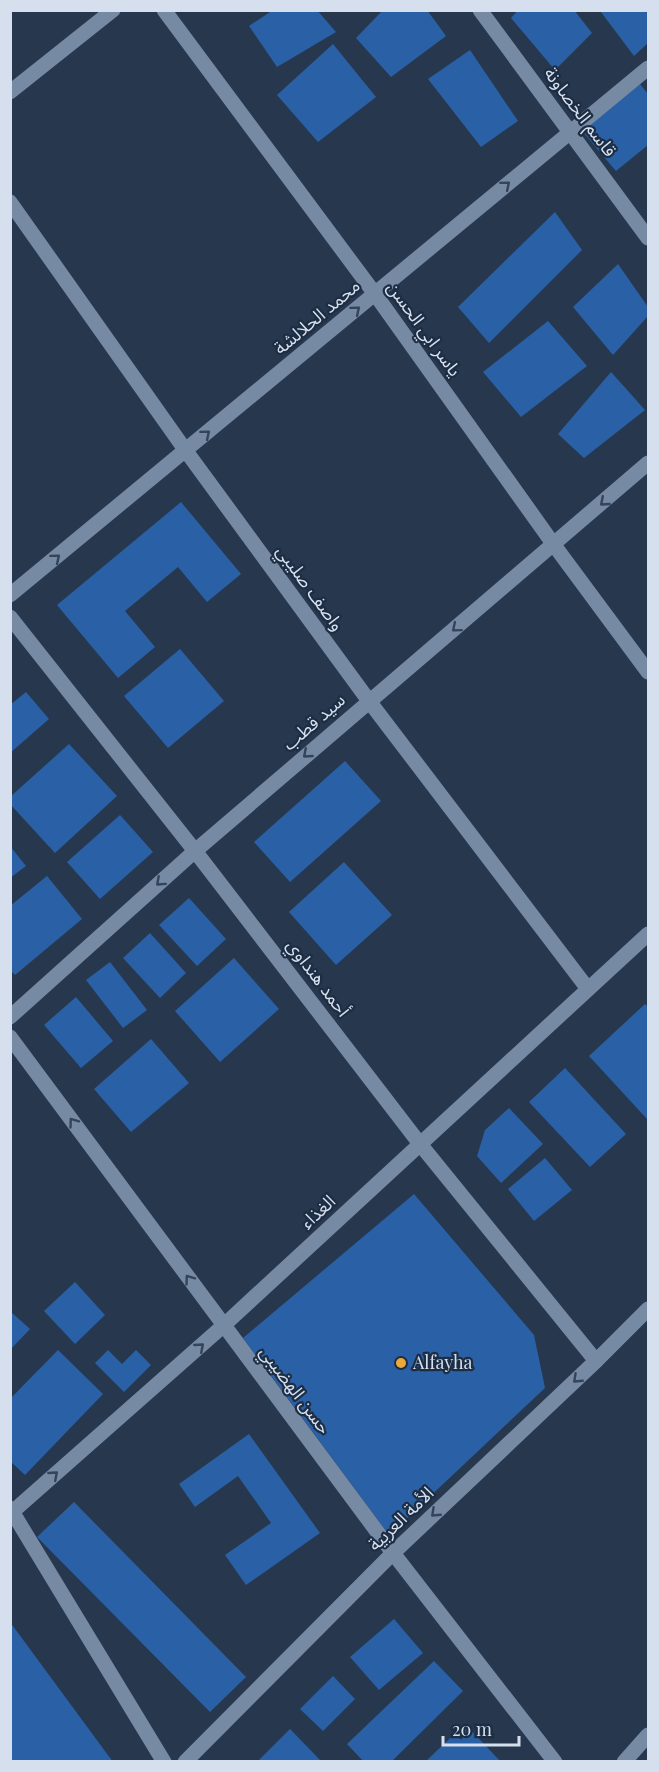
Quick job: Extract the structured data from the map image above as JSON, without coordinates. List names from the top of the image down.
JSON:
{
  "streets": {
    "street": [
      "قاسم الخصاونة",
      "محمد الحلالشة",
      "ياسر ابي الحسن",
      "واصف صليبي",
      "سيد قطب",
      "أحمد هنداوي",
      "الغذاء",
      "حسن الهضيبي",
      "الأمة العربية"
    ]
  },
  "crossings": [
    ["قاسم الخصاونة", "محمد الحلالشة"],
    ["محمد الحلالشة", "ياسر ابي الحسن"],
    ["محمد الحلالشة", "واصف صليبي"],
    ["ياسر ابي الحسن", "سيد قطب"],
    ["واصف صليبي", "سيد قطب"],
    ["واصف صليبي", "الغذاء"],
    ["سيد قطب", "أحمد هنداوي"],
    ["أحمد هنداوي", "الغذاء"],
    ["أحمد هنداوي", "الأمة العربية"],
    ["الغذاء", "حسن الهضيبي"],
    ["حسن الهضيبي", "الأمة العربية"]
  ],
  "one_way": [
    "محمد الحلالشة",
    "سيد قطب",
    "حسن الهضيبي",
    "الأمة العربية"
  ],
  "places": ["Alfayha"],
  "scale_bar": "20 m"
}
